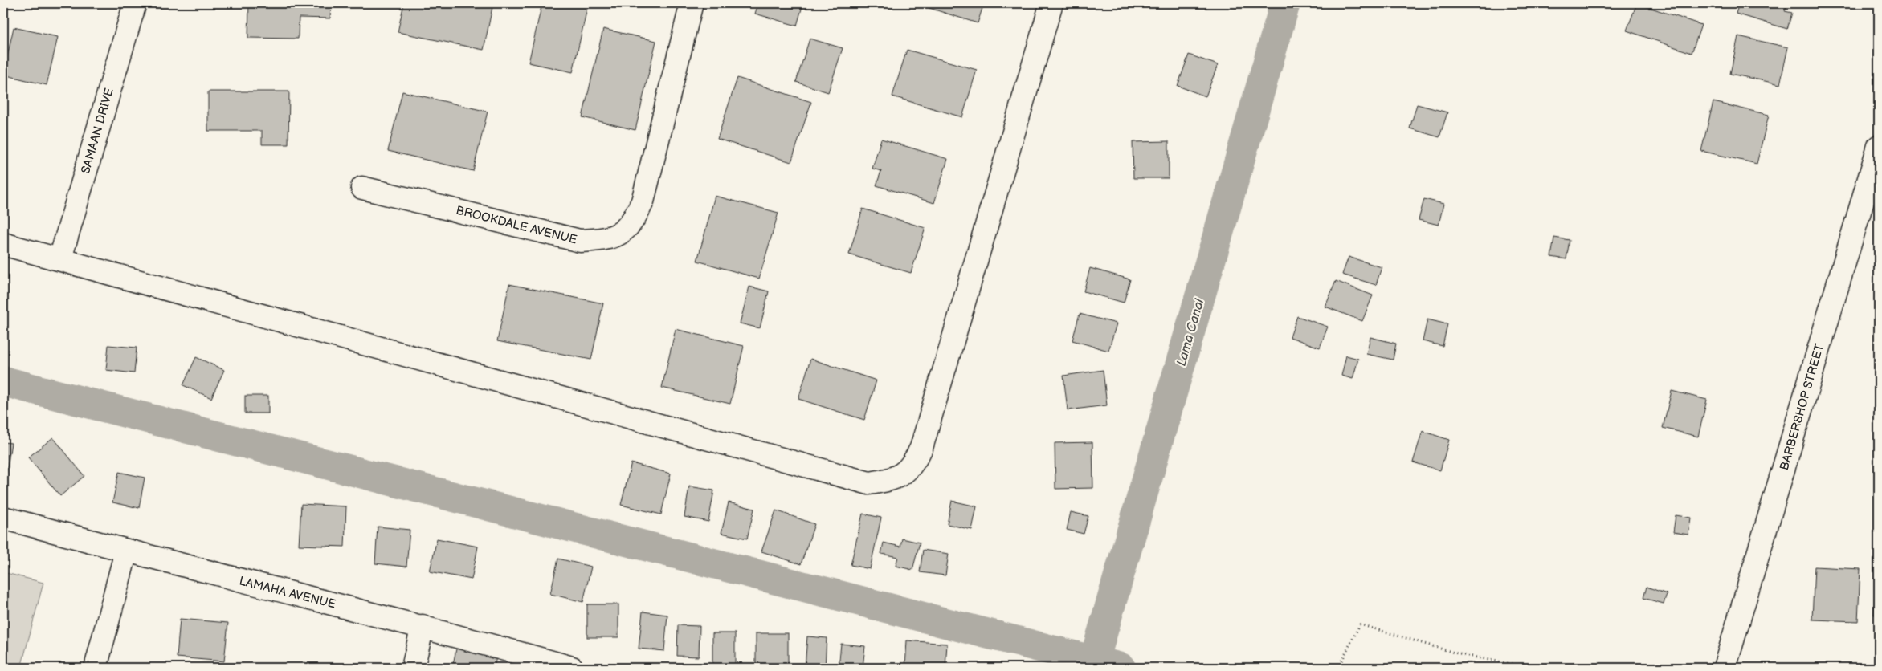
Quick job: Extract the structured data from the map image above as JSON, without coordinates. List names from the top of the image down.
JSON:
{
  "streets": {
    "street": [
      "SAMAAN DRIVE",
      "BROOKDALE AVENUE",
      "BARBERSHOP STREET",
      "LAMAHA AVENUE"
    ]
  },
  "water": ["Lama Canal"]
}
